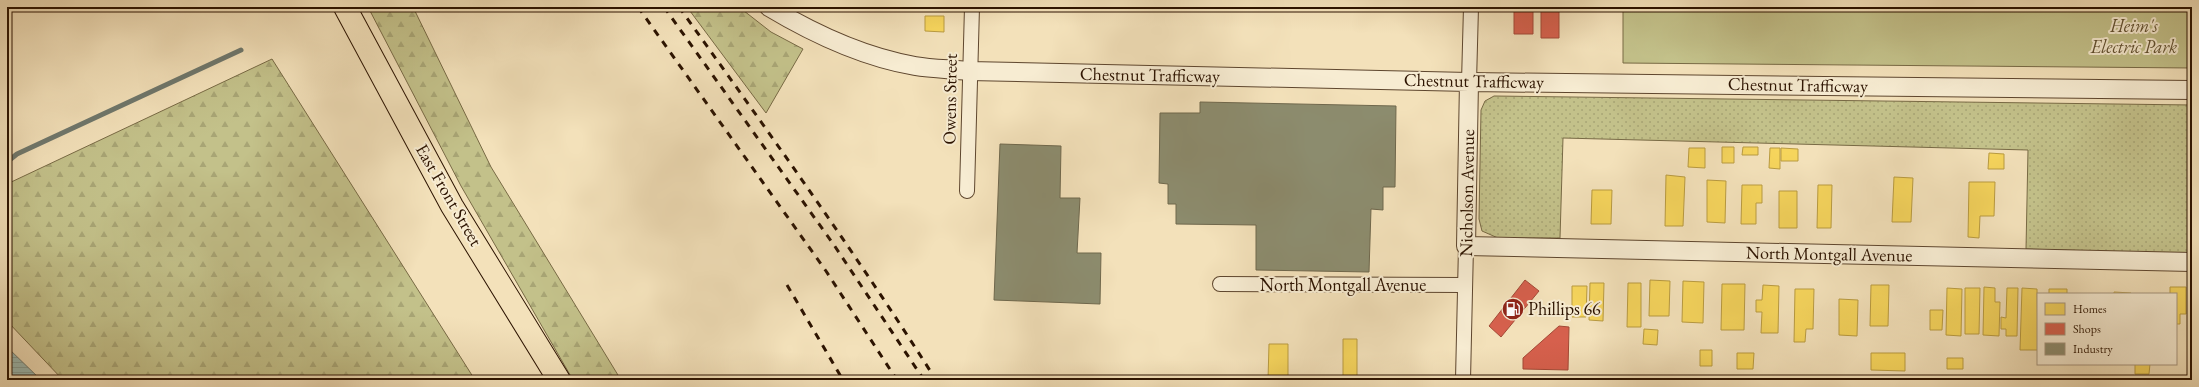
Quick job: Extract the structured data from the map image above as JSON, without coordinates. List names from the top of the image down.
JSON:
{
  "streets": {
    "main road": ["East Front Street"],
    "street": [
      "Chestnut Trafficway",
      "Owens Street",
      "Nicholson Avenue",
      "North Montgall Avenue"
    ]
  },
  "crossings": [
    ["Chestnut Trafficway", "Owens Street"],
    ["Chestnut Trafficway", "Nicholson Avenue"],
    ["Nicholson Avenue", "North Montgall Avenue"]
  ],
  "parks": ["Heim's Electric Park"],
  "places": {
    "fuel station": ["Phillips 66"]
  },
  "legend": ["Homes", "Shops", "Industry"]
}
